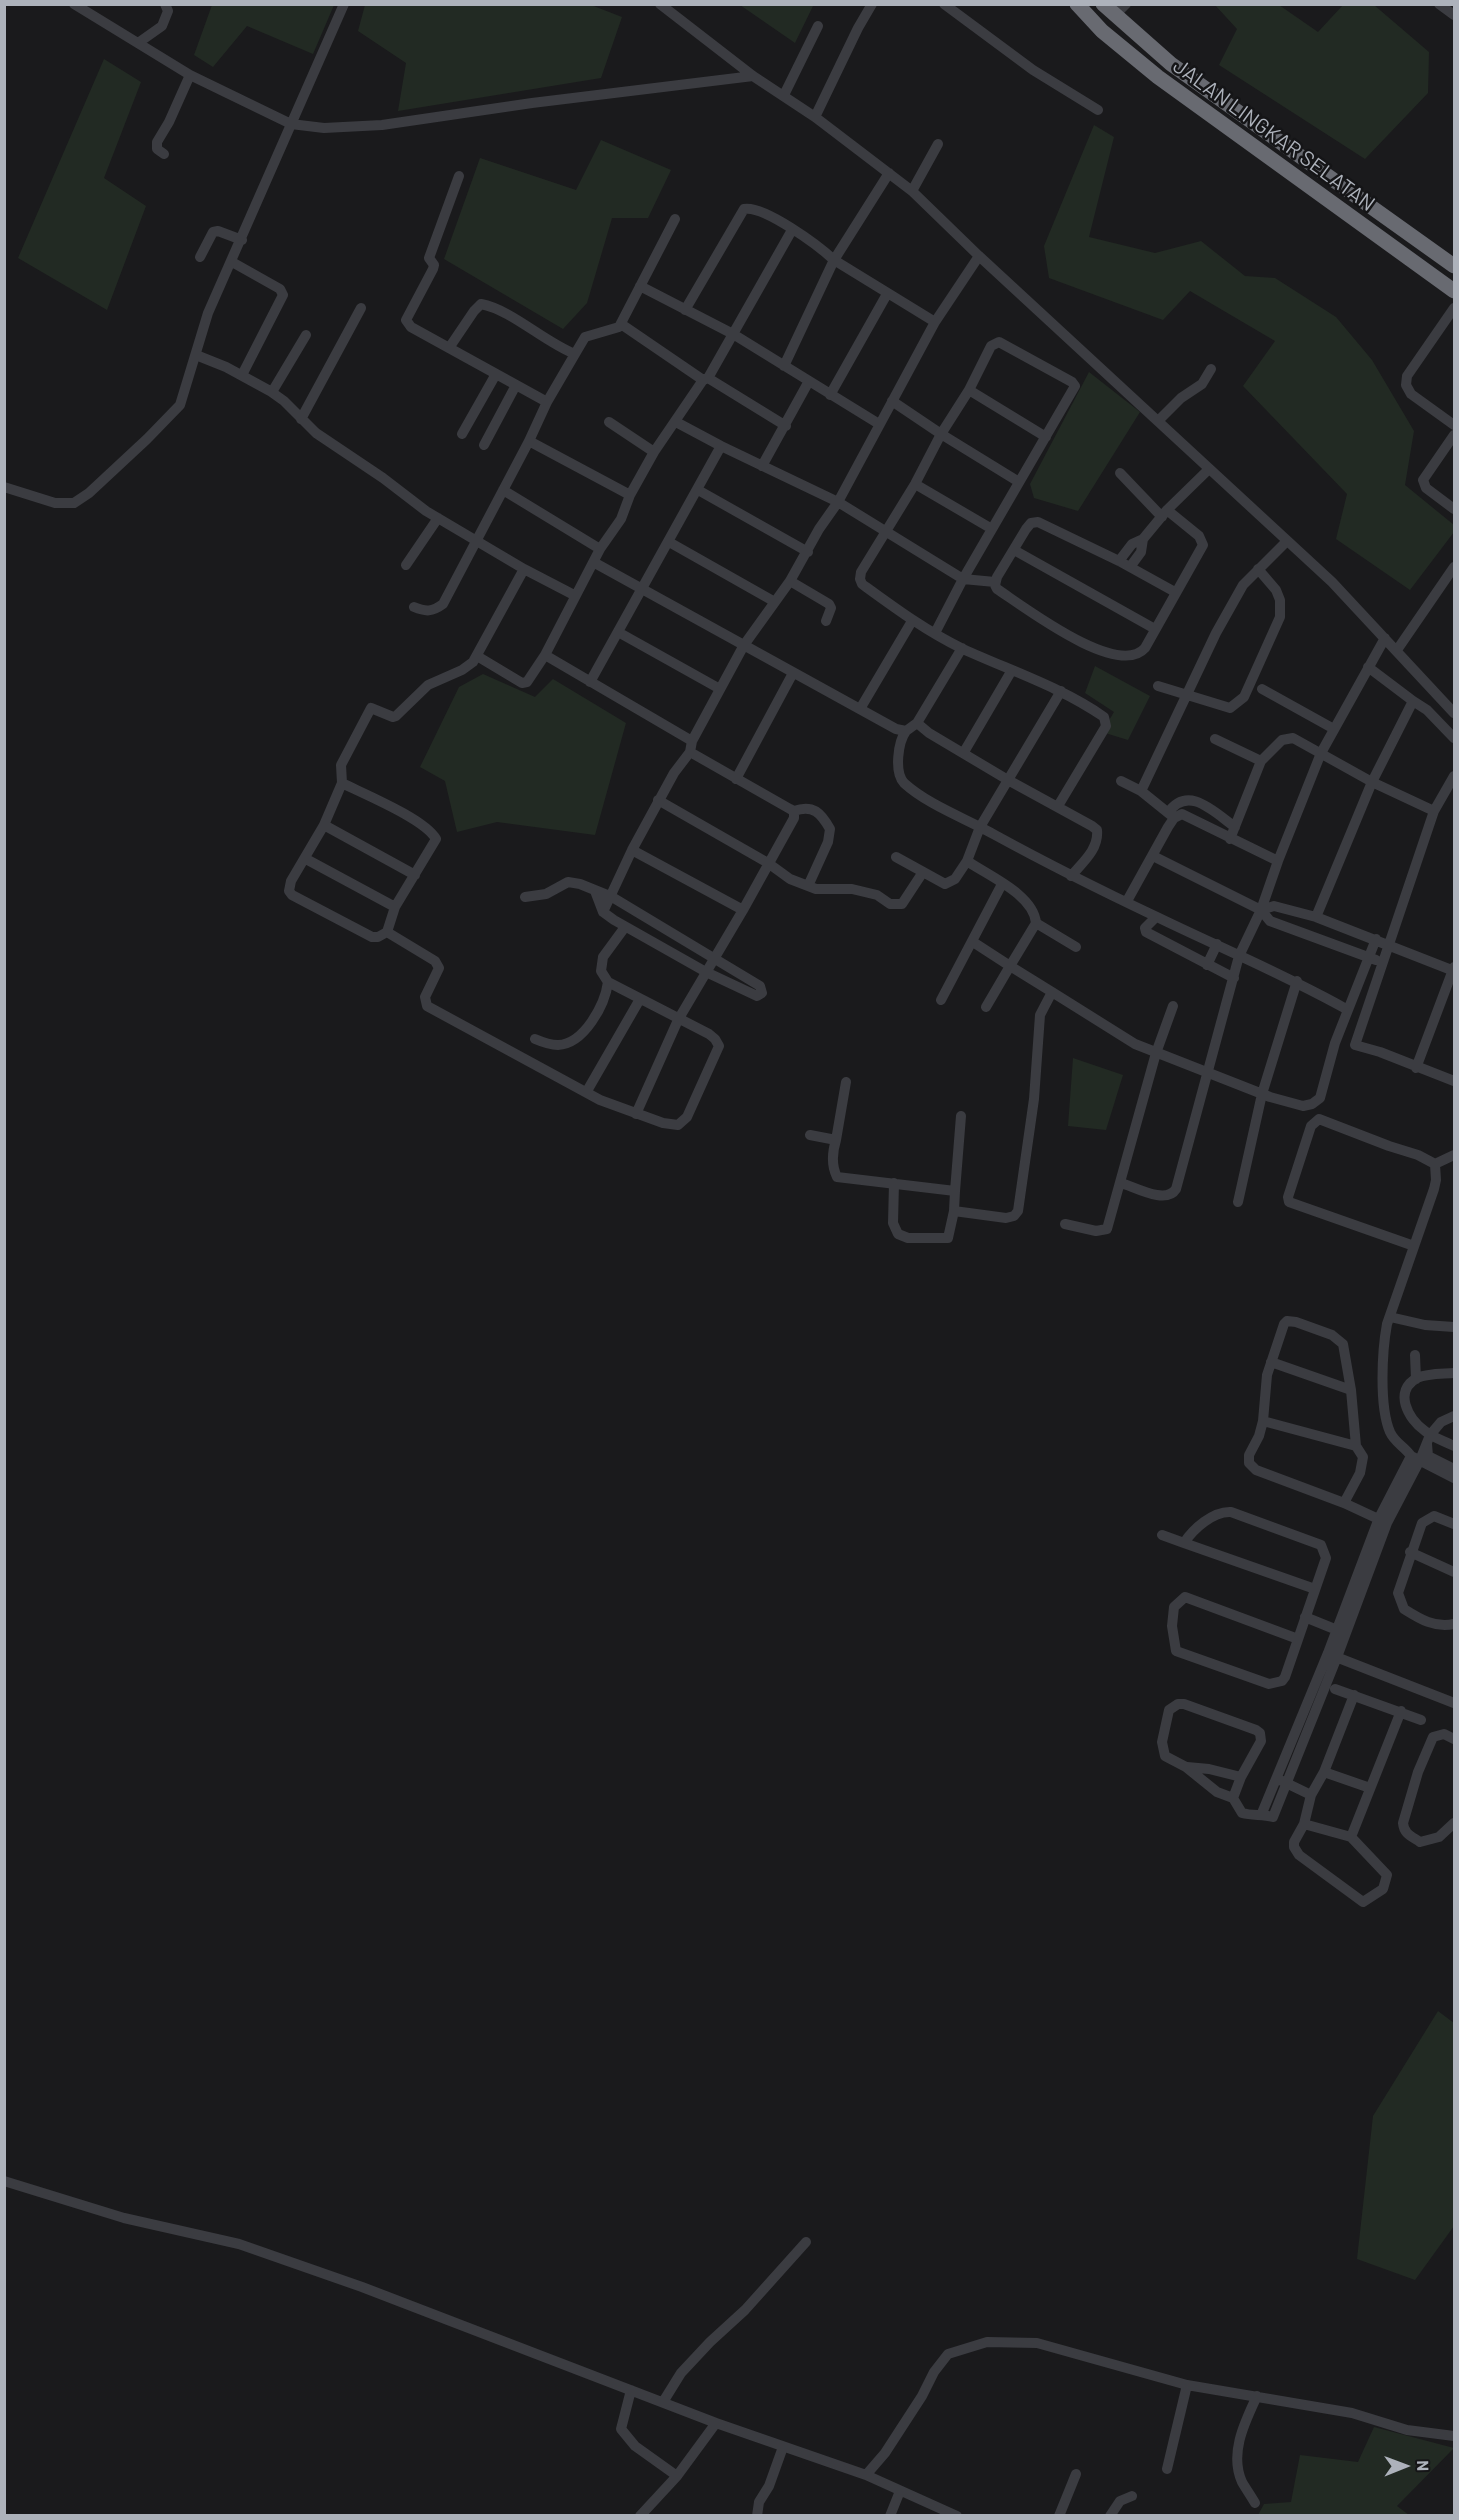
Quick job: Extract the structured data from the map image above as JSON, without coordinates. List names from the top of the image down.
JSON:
{
  "streets": {
    "highway": ["JALAN LINGKAR SELATAN"]
  },
  "north": "right"
}
